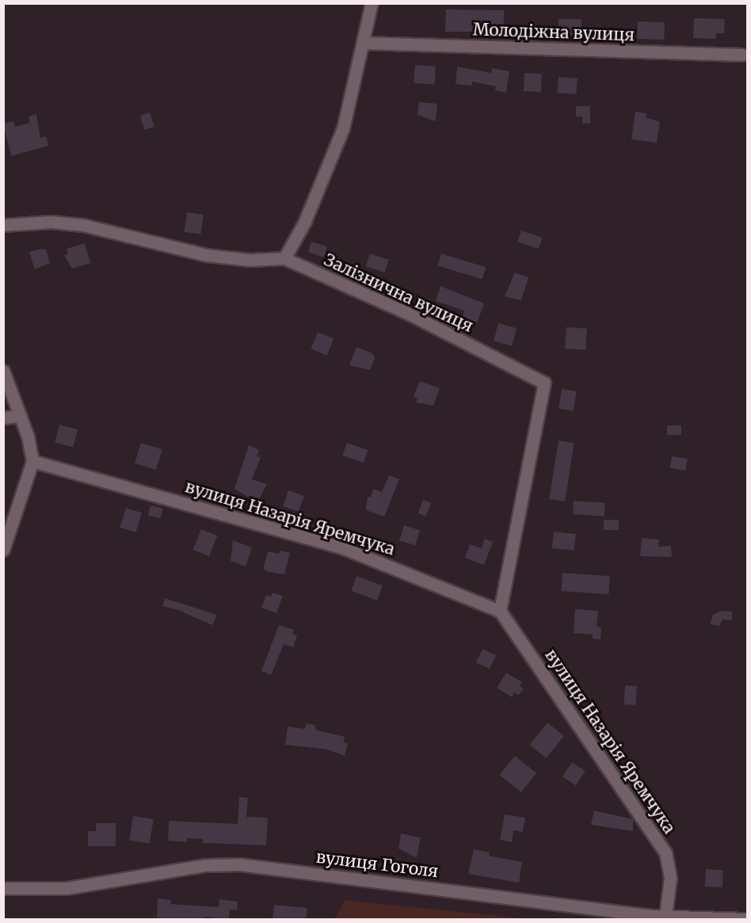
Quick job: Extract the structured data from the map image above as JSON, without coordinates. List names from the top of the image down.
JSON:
{
  "streets": {
    "street": [
      "Молодіжна вулиця",
      "Залізнична вулиця",
      "вулиця Назарія Яремчука",
      "вулиця Гоголя"
    ]
  },
  "crossings": [
    ["Залізнична вулиця", "вулиця Назарія Яремчука"],
    ["вулиця Назарія Яремчука", "вулиця Гоголя"]
  ]
}
